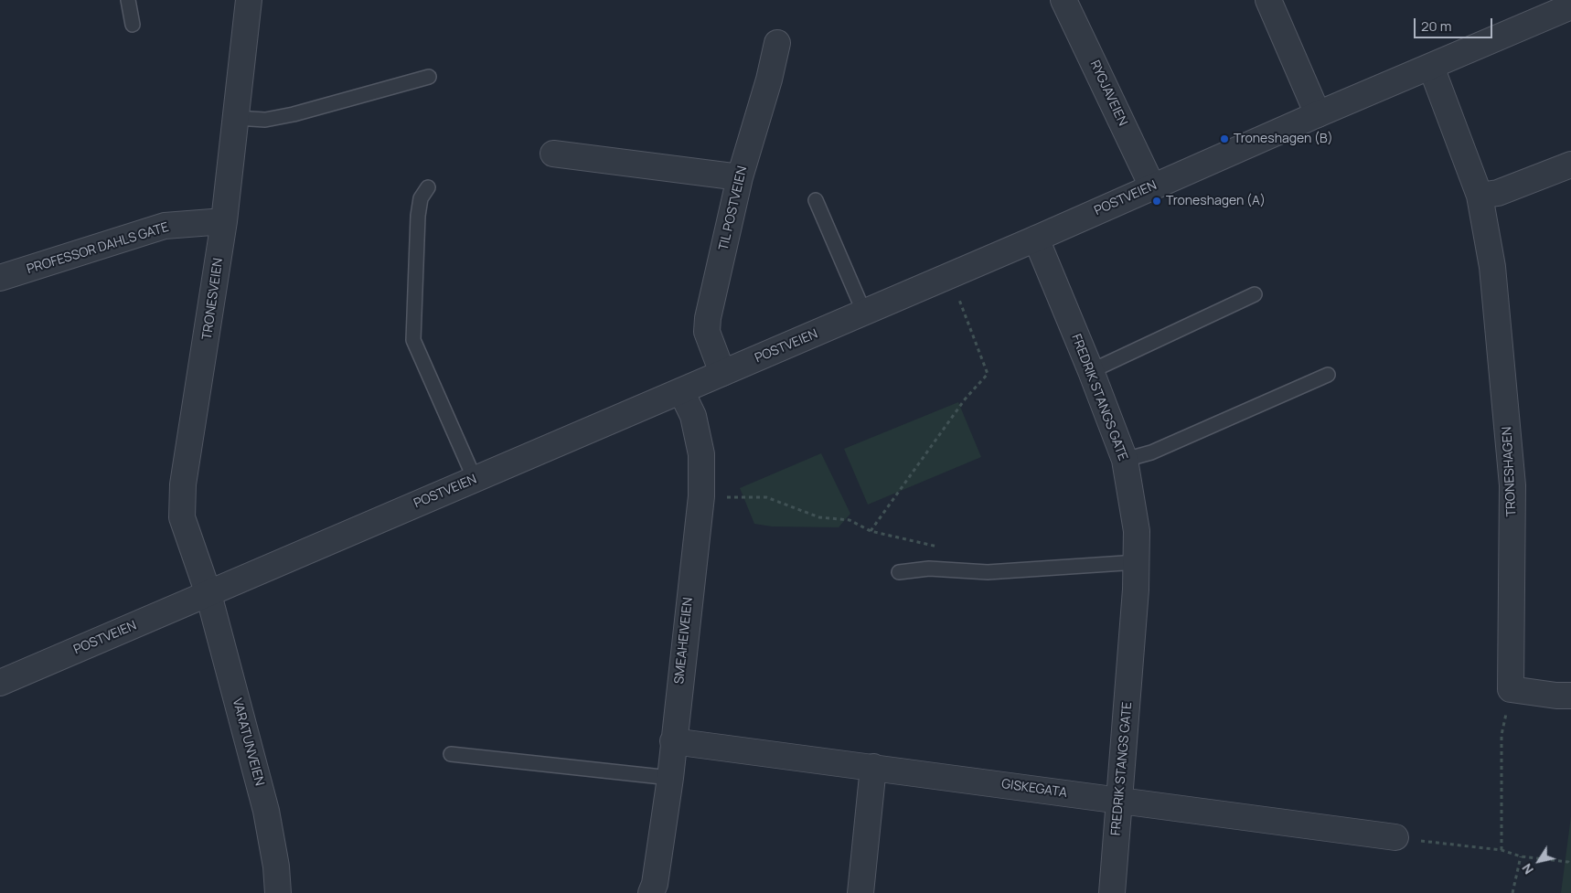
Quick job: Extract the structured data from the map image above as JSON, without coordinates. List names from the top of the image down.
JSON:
{
  "streets": {
    "street": [
      "RYGJAVEIEN",
      "POSTVEIEN",
      "TIL POSTVEIEN",
      "PROFESSOR DAHLS GATE",
      "TRONESVEIEN",
      "FREDRIK STANGS GATE",
      "TRONESHAGEN",
      "SMEAHEIVEIEN",
      "VARATUNVEIEN",
      "GISKEGATA"
    ]
  },
  "crossings": [
    ["RYGJAVEIEN", "POSTVEIEN"],
    ["POSTVEIEN", "TIL POSTVEIEN"],
    ["POSTVEIEN", "TRONESVEIEN"],
    ["POSTVEIEN", "FREDRIK STANGS GATE"],
    ["POSTVEIEN", "TRONESHAGEN"],
    ["POSTVEIEN", "SMEAHEIVEIEN"],
    ["POSTVEIEN", "VARATUNVEIEN"],
    ["PROFESSOR DAHLS GATE", "TRONESVEIEN"],
    ["TRONESVEIEN", "VARATUNVEIEN"],
    ["FREDRIK STANGS GATE", "GISKEGATA"],
    ["SMEAHEIVEIEN", "GISKEGATA"]
  ],
  "places": ["Troneshagen (B)", "Troneshagen (A)"],
  "scale_bar": "20 m",
  "north": "bottom left"
}
